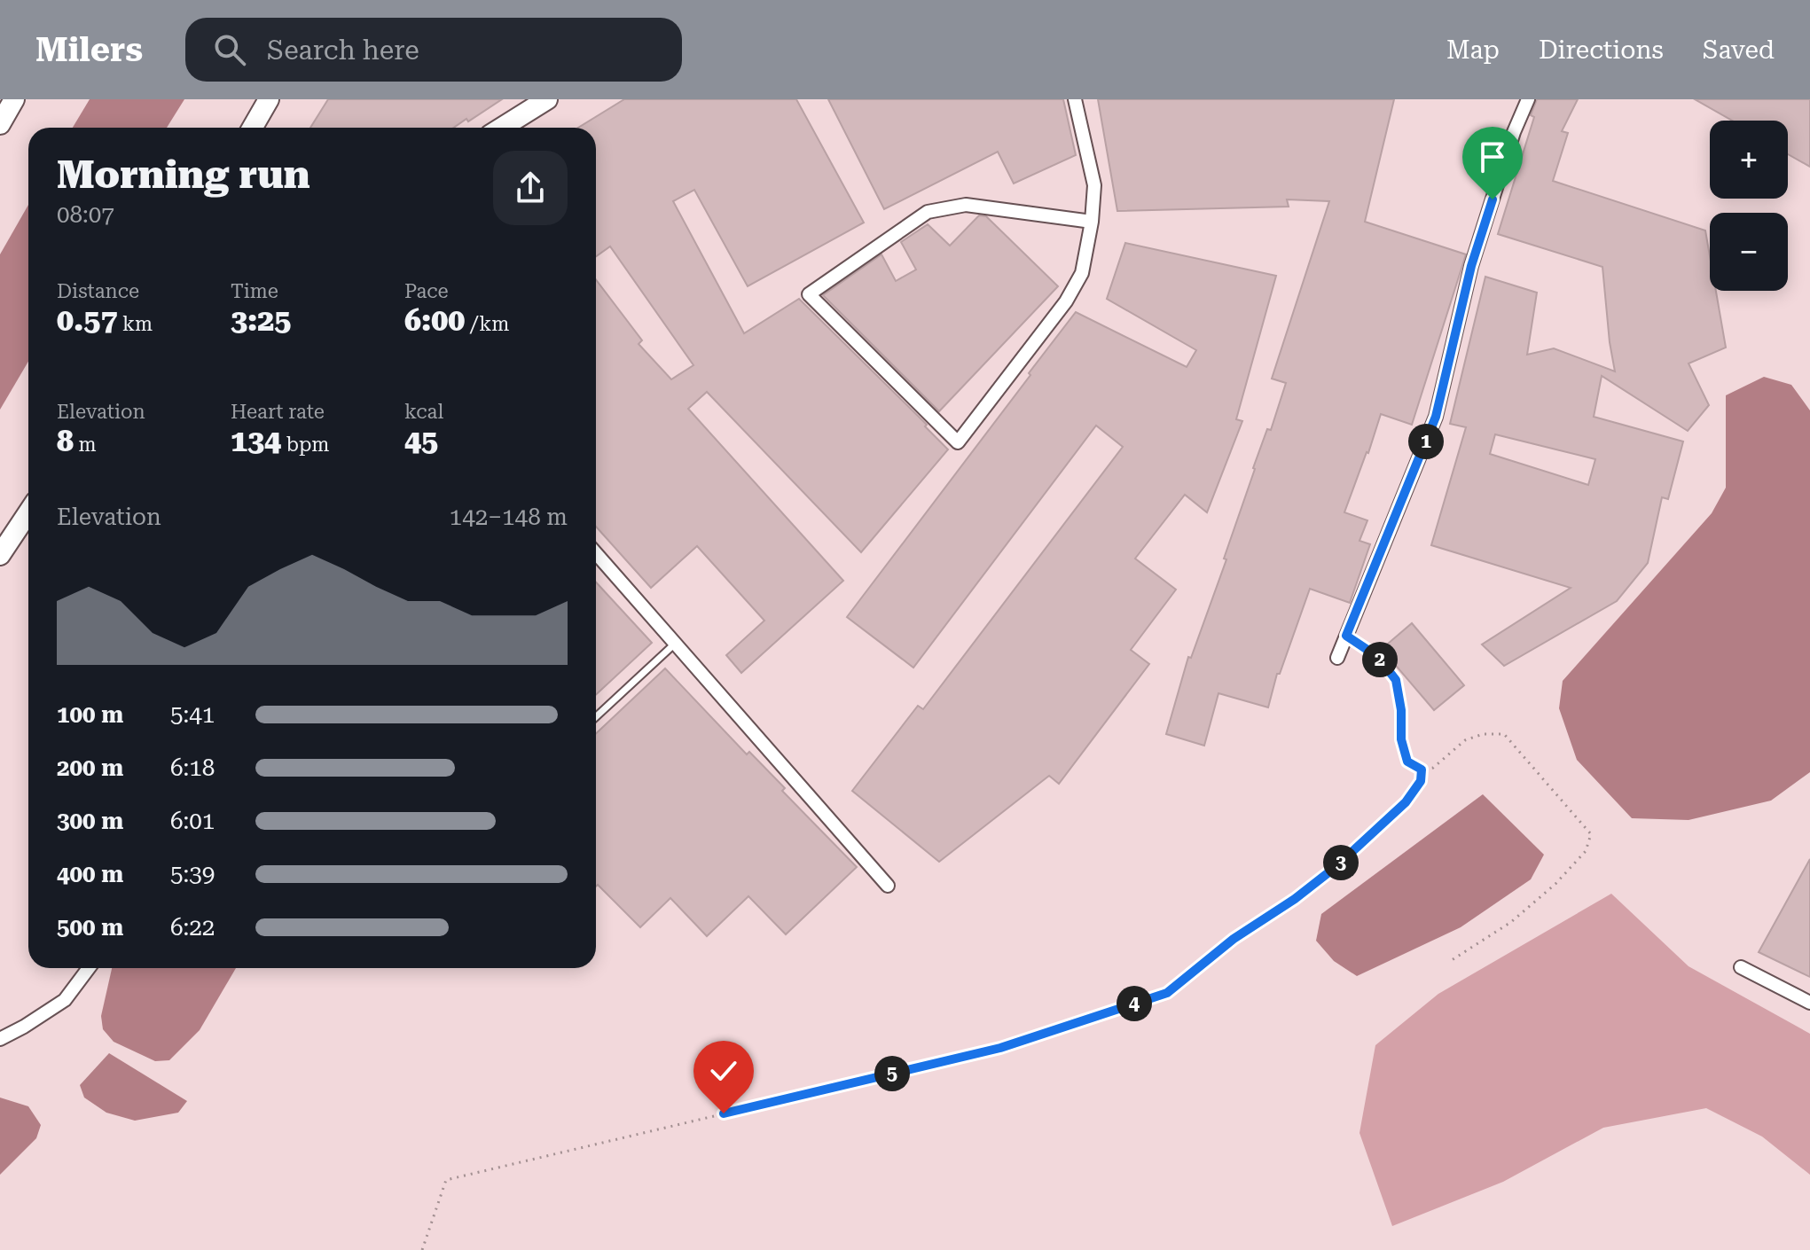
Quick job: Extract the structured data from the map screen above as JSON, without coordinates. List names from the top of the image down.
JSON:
{
  "page": {
    "header": "Milers",
    "search": "Search here",
    "nav": ["Map", "Directions", "Saved"],
    "map_buttons": ["+", "−"],
    "heading": ["Morning run", "08:07"],
    "stats": [
      ["Distance", "0.57 km"],
      ["Time", "3:25"],
      ["Pace", "6:00 /km"],
      ["Elevation", "8 m"],
      ["Heart rate", "134 bpm"],
      ["kcal", "45"]
    ],
    "pins": [
      "1",
      "2",
      "3",
      "4",
      "5"
    ],
    "chart": ["Elevation", "142–148 m"],
    "list": [
      {
        "name": "100 m",
        "note": "5:41"
      },
      {
        "name": "200 m",
        "note": "6:18"
      },
      {
        "name": "300 m",
        "note": "6:01"
      },
      {
        "name": "400 m",
        "note": "5:39"
      },
      {
        "name": "500 m",
        "note": "6:22"
      }
    ]
  }
}
